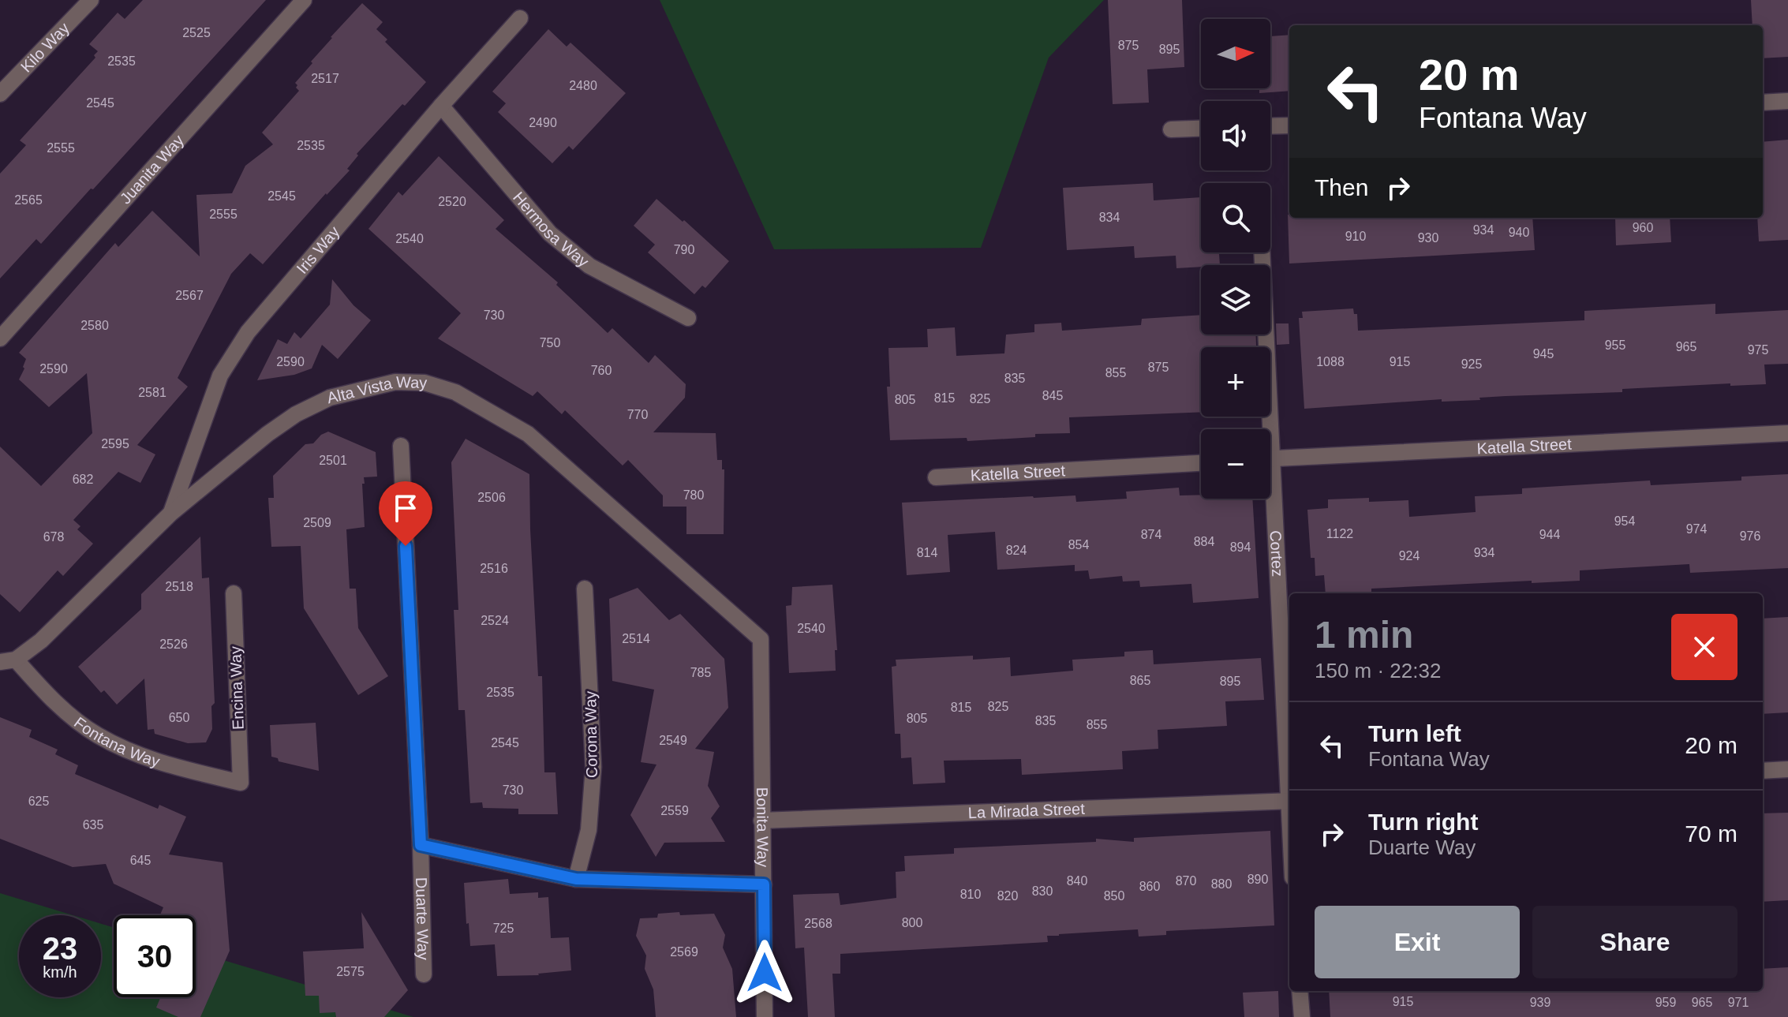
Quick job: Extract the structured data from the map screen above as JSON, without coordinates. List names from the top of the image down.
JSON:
{
  "streets": {
    "street": [
      "Kilo Way",
      "Juanita Way",
      "Hermosa Way",
      "Iris Way",
      "Alta Vista Way",
      "Katella Street",
      "Cortez",
      "Encina Way",
      "Corona Way",
      "Fontana Way",
      "La Mirada Street",
      "Bonita Way",
      "Duarte Way"
    ]
  },
  "crossings": [
    ["Hermosa Way", "Iris Way"],
    ["Iris Way", "Alta Vista Way"],
    ["Alta Vista Way", "Fontana Way"],
    ["Alta Vista Way", "Bonita Way"],
    ["Encina Way", "Fontana Way"],
    ["La Mirada Street", "Bonita Way"]
  ],
  "house_numbers": [
    "2525",
    "875",
    "895",
    "2535",
    "2517",
    "2480",
    "2545",
    "2490",
    "2535",
    "2555",
    "2545",
    "2565",
    "2520",
    "2555",
    "834",
    "960",
    "934",
    "940",
    "910",
    "930",
    "2540",
    "790",
    "2567",
    "730",
    "2580",
    "750",
    "955",
    "965",
    "975",
    "945",
    "2590",
    "1088",
    "915",
    "925",
    "875",
    "2590",
    "760",
    "855",
    "835",
    "2581",
    "845",
    "815",
    "825",
    "805",
    "770",
    "2595",
    "2501",
    "682",
    "780",
    "2506",
    "954",
    "2509",
    "974",
    "1122",
    "874",
    "944",
    "976",
    "678",
    "884",
    "854",
    "894",
    "824",
    "814",
    "934",
    "924",
    "2516",
    "2518",
    "2524",
    "2540",
    "2514",
    "2526",
    "785",
    "865",
    "895",
    "2535",
    "825",
    "815",
    "650",
    "805",
    "835",
    "855",
    "2549",
    "2545",
    "730",
    "625",
    "2559",
    "635",
    "645",
    "890",
    "840",
    "870",
    "880",
    "860",
    "830",
    "810",
    "820",
    "850",
    "800",
    "2568",
    "725",
    "2569",
    "2575",
    "915",
    "939",
    "959",
    "965",
    "971"
  ],
  "north": "right",
  "page": {
    "map_buttons": ["+", "−"],
    "turn": ["20 m", "Fontana Way"],
    "then": "Then",
    "heading": ["1 min", "150 m · 22:32"],
    "list": [
      {
        "name": "Turn left",
        "note": "Fontana Way",
        "value": "20 m"
      },
      {
        "name": "Turn right",
        "note": "Duarte Way",
        "value": "70 m"
      }
    ],
    "buttons": ["Exit", "Share"],
    "speed": "23 km/h",
    "limit": "30"
  }
}
